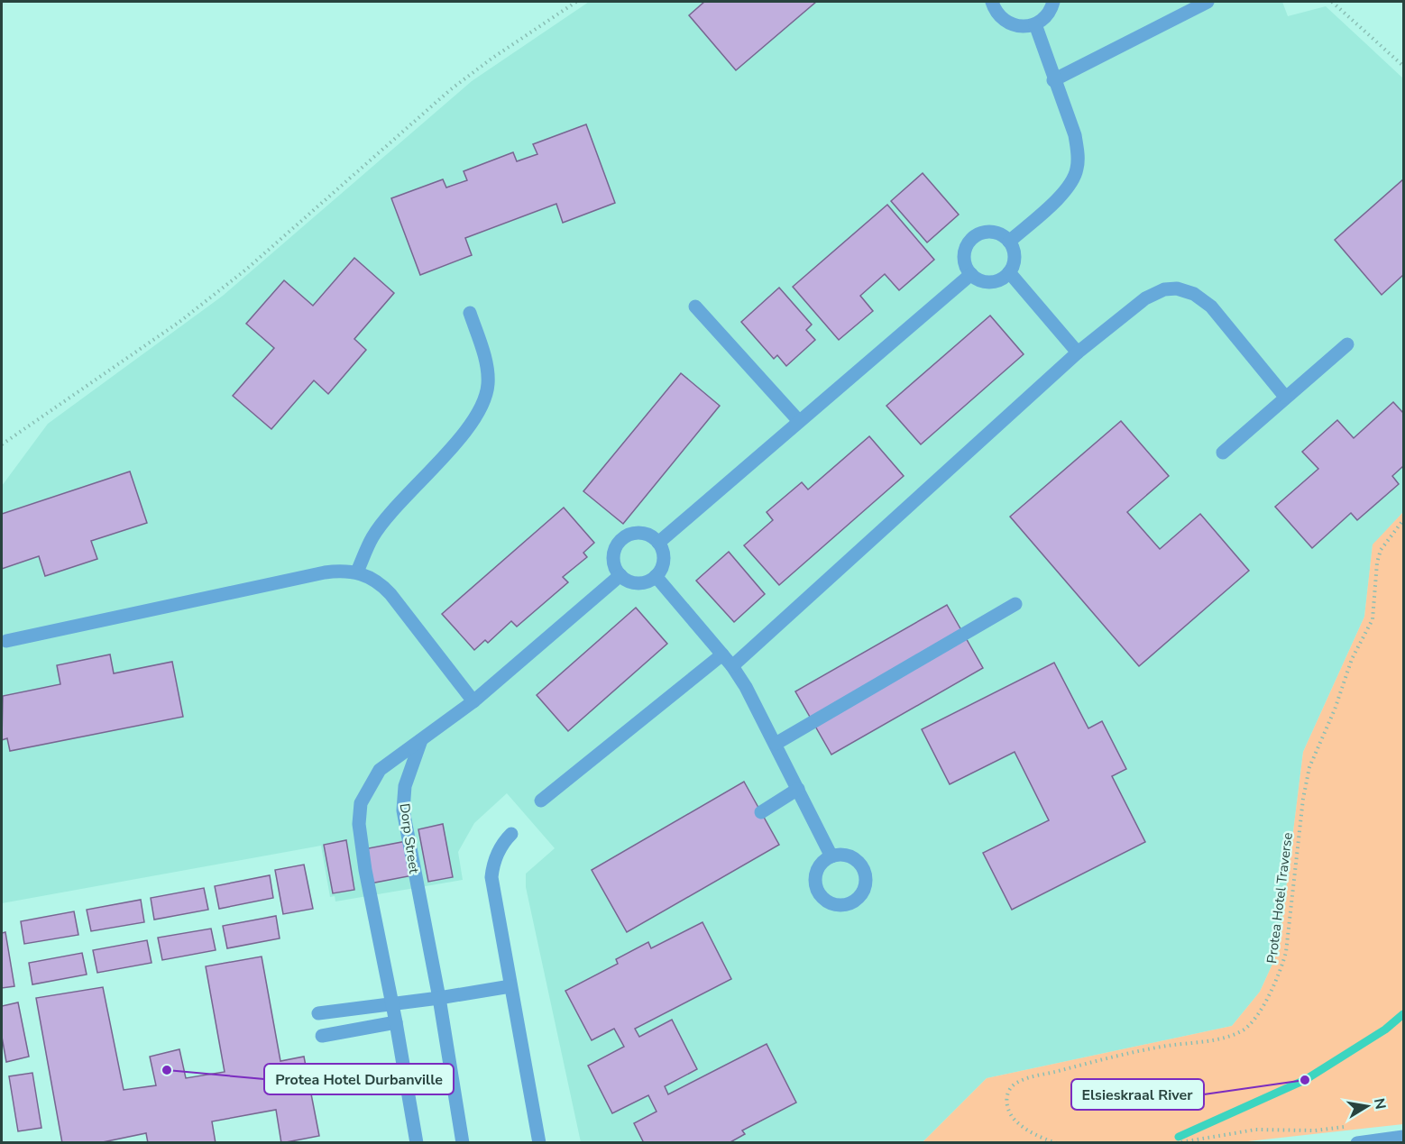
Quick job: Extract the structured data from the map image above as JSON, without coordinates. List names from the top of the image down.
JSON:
{
  "streets": {
    "lane": ["Dorp Street"],
    "path": ["Protea Hotel Traverse"]
  },
  "places": ["Protea Hotel Durbanville", "Elsieskraal River"],
  "north": "right"
}
